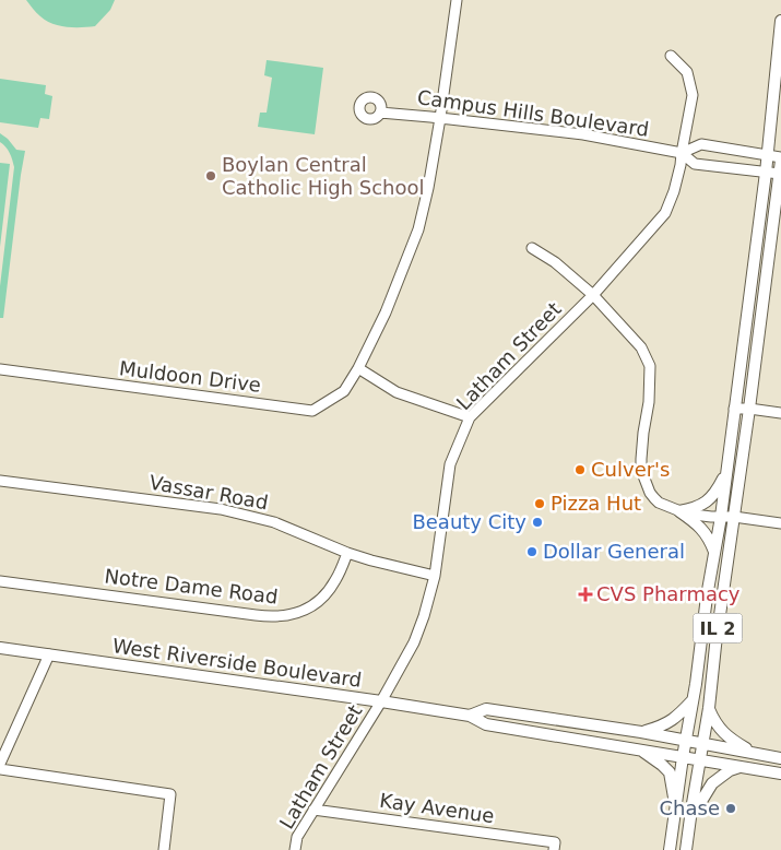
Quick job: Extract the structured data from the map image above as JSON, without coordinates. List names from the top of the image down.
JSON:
{
  "streets": {
    "main road": ["IL 2", "West Riverside Boulevard"],
    "street": [
      "Campus Hills Boulevard",
      "Latham Street",
      "Muldoon Drive",
      "Vassar Road",
      "Notre Dame Road",
      "Kay Avenue"
    ]
  },
  "crossings": [
    ["Campus Hills Boulevard", "Latham Street"],
    ["Campus Hills Boulevard", "Muldoon Drive"],
    ["Campus Hills Boulevard", "IL 2"],
    ["Latham Street", "Vassar Road"],
    ["Latham Street", "West Riverside Boulevard"],
    ["Latham Street", "Kay Avenue"],
    ["Vassar Road", "Notre Dame Road"],
    ["IL 2", "West Riverside Boulevard"]
  ],
  "places": {
    "other": [
      "Boylan Central Catholic High School",
      "Culver's",
      "Pizza Hut",
      "Beauty City",
      "Dollar General",
      "Chase"
    ],
    "health": ["CVS Pharmacy"]
  }
}
